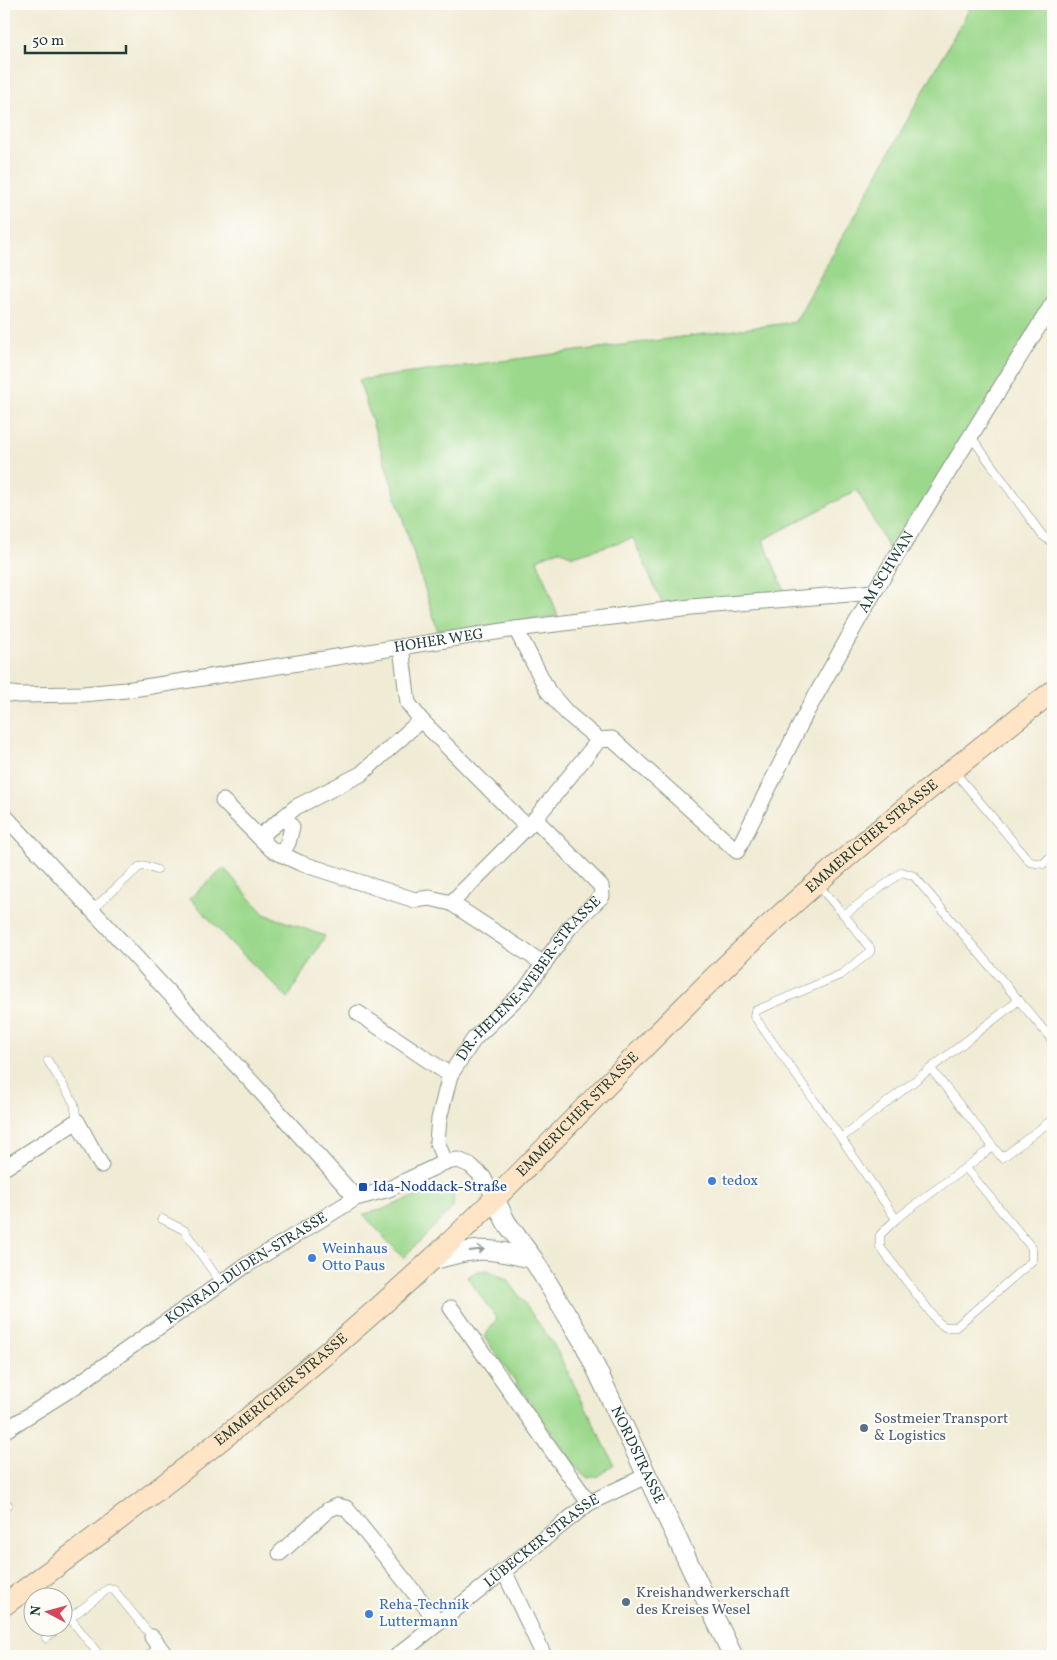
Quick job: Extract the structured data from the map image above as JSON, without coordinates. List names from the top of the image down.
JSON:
{
  "streets": {
    "main road": ["EMMERICHER STRASSE"],
    "street": [
      "AM SCHWAN",
      "HOHER WEG",
      "DR.-HELENE-WEBER-STRASSE",
      "KONRAD-DUDEN-STRASSE",
      "NORDSTRASSE",
      "LÜBECKER STRASSE"
    ]
  },
  "crossings": [
    ["AM SCHWAN", "HOHER WEG"],
    ["EMMERICHER STRASSE", "NORDSTRASSE"],
    ["DR.-HELENE-WEBER-STRASSE", "KONRAD-DUDEN-STRASSE"],
    ["NORDSTRASSE", "LÜBECKER STRASSE"]
  ],
  "places": {
    "other": [
      "tedox",
      "Weinhaus Otto Paus",
      "Sostmeier Transport & Logistics",
      "Kreishandwerkerschaft des Kreises Wesel",
      "Reha-Technik Luttermann"
    ],
    "transit": ["Ida-Noddack-Straße"]
  },
  "scale_bar": "50 m",
  "north": "left"
}
